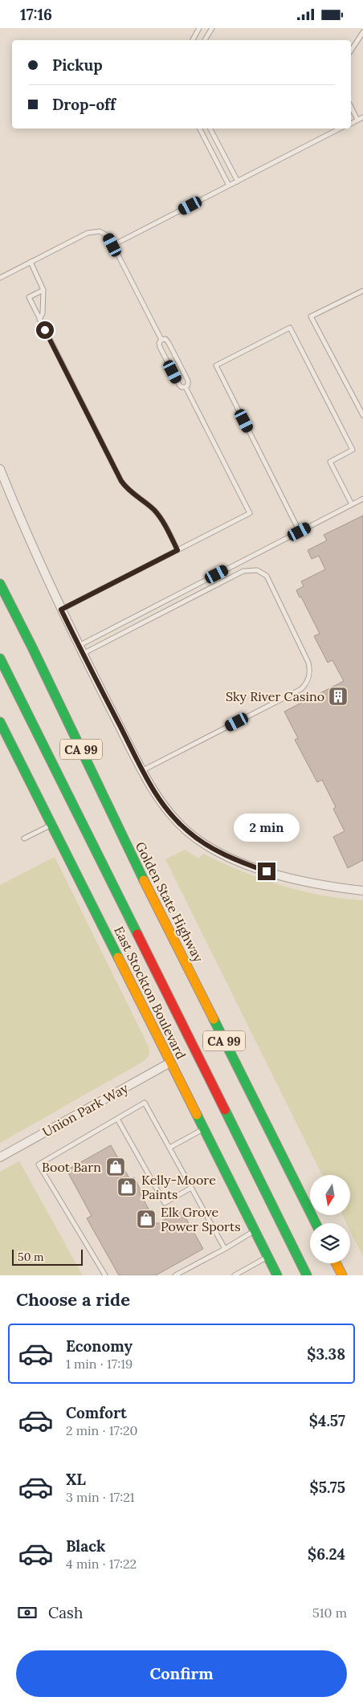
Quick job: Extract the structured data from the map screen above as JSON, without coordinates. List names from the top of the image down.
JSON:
{
  "streets": {
    "main road": ["CA 99", "Golden State Highway", "East Stockton Boulevard"],
    "street": ["Union Park Way"]
  },
  "crossings": [
    ["East Stockton Boulevard", "Union Park Way"]
  ],
  "places": {
    "building": ["Sky River Casino"],
    "shop": ["Boot Barn", "Kelly-Moore Paints", "Elk Grove Power Sports"]
  },
  "scale_bar": "50 m",
  "north": "bottom",
  "page": {
    "status": "17:16",
    "banner": ["Pickup", "Drop-off"],
    "bubble": "2 min",
    "scale": "50 m",
    "heading": "Choose a ride",
    "list": [
      {
        "name": "Economy",
        "note": "1 min · 17:19",
        "value": "$3.38"
      },
      {
        "name": "Comfort",
        "note": "2 min · 17:20",
        "value": "$4.57"
      },
      {
        "name": "XL",
        "note": "3 min · 17:21",
        "value": "$5.75"
      },
      {
        "name": "Black",
        "note": "4 min · 17:22",
        "value": "$6.24"
      }
    ],
    "pay": ["Cash", "510 m"],
    "buttons": "Confirm"
  }
}
